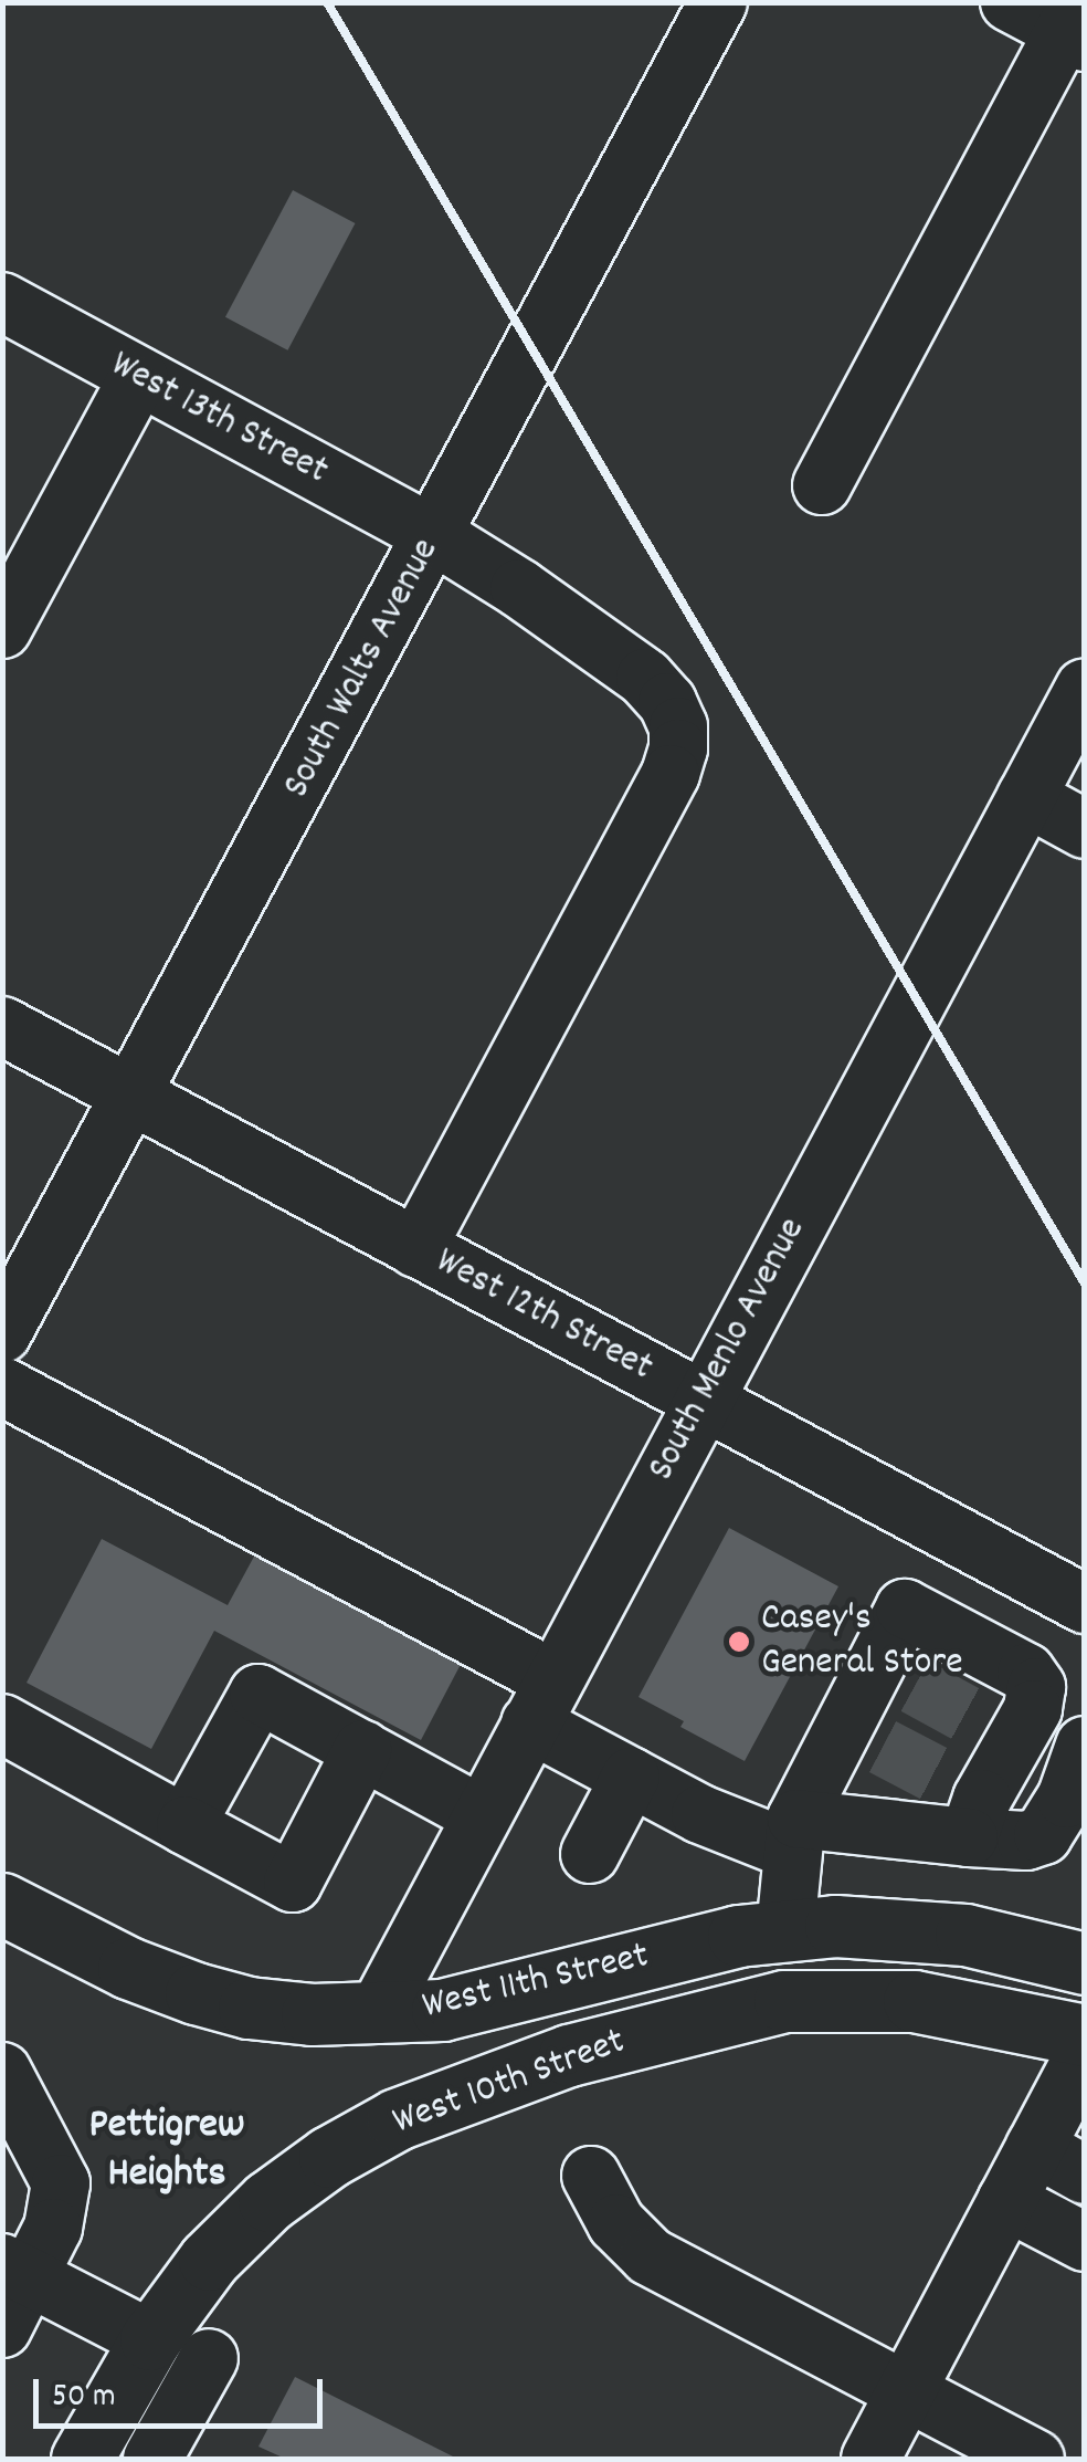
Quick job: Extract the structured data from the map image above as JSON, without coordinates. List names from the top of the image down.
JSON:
{
  "streets": {
    "main road": ["West 11th Street", "West 10th Street"],
    "street": [
      "West 13th Street",
      "South Walts Avenue",
      "West 12th Street",
      "South Menlo Avenue"
    ]
  },
  "crossings": [
    ["West 13th Street", "South Walts Avenue"],
    ["West 13th Street", "West 12th Street"],
    ["South Walts Avenue", "West 12th Street"],
    ["West 12th Street", "South Menlo Avenue"],
    ["South Menlo Avenue", "West 11th Street"]
  ],
  "districts": ["Pettigrew Heights"],
  "places": ["Casey's General Store"],
  "scale_bar": "50 m"
}
